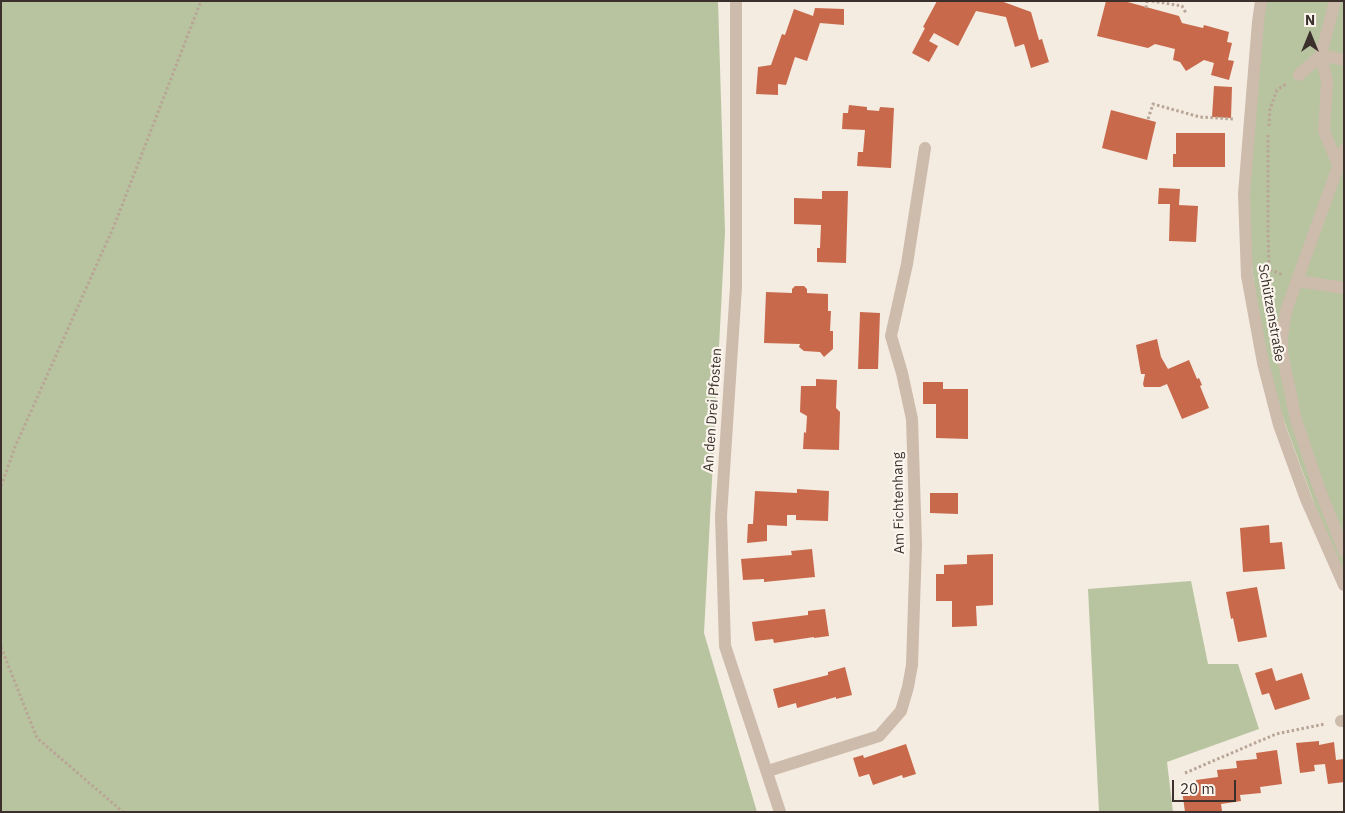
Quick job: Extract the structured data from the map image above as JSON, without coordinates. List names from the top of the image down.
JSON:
{
  "streets": {
    "street": ["Schützenstraße", "An den Drei Pfosten", "Am Fichtenhang"]
  },
  "crossings": [
    ["An den Drei Pfosten", "Am Fichtenhang"]
  ],
  "scale_bar": "20 m",
  "north": "top"
}
